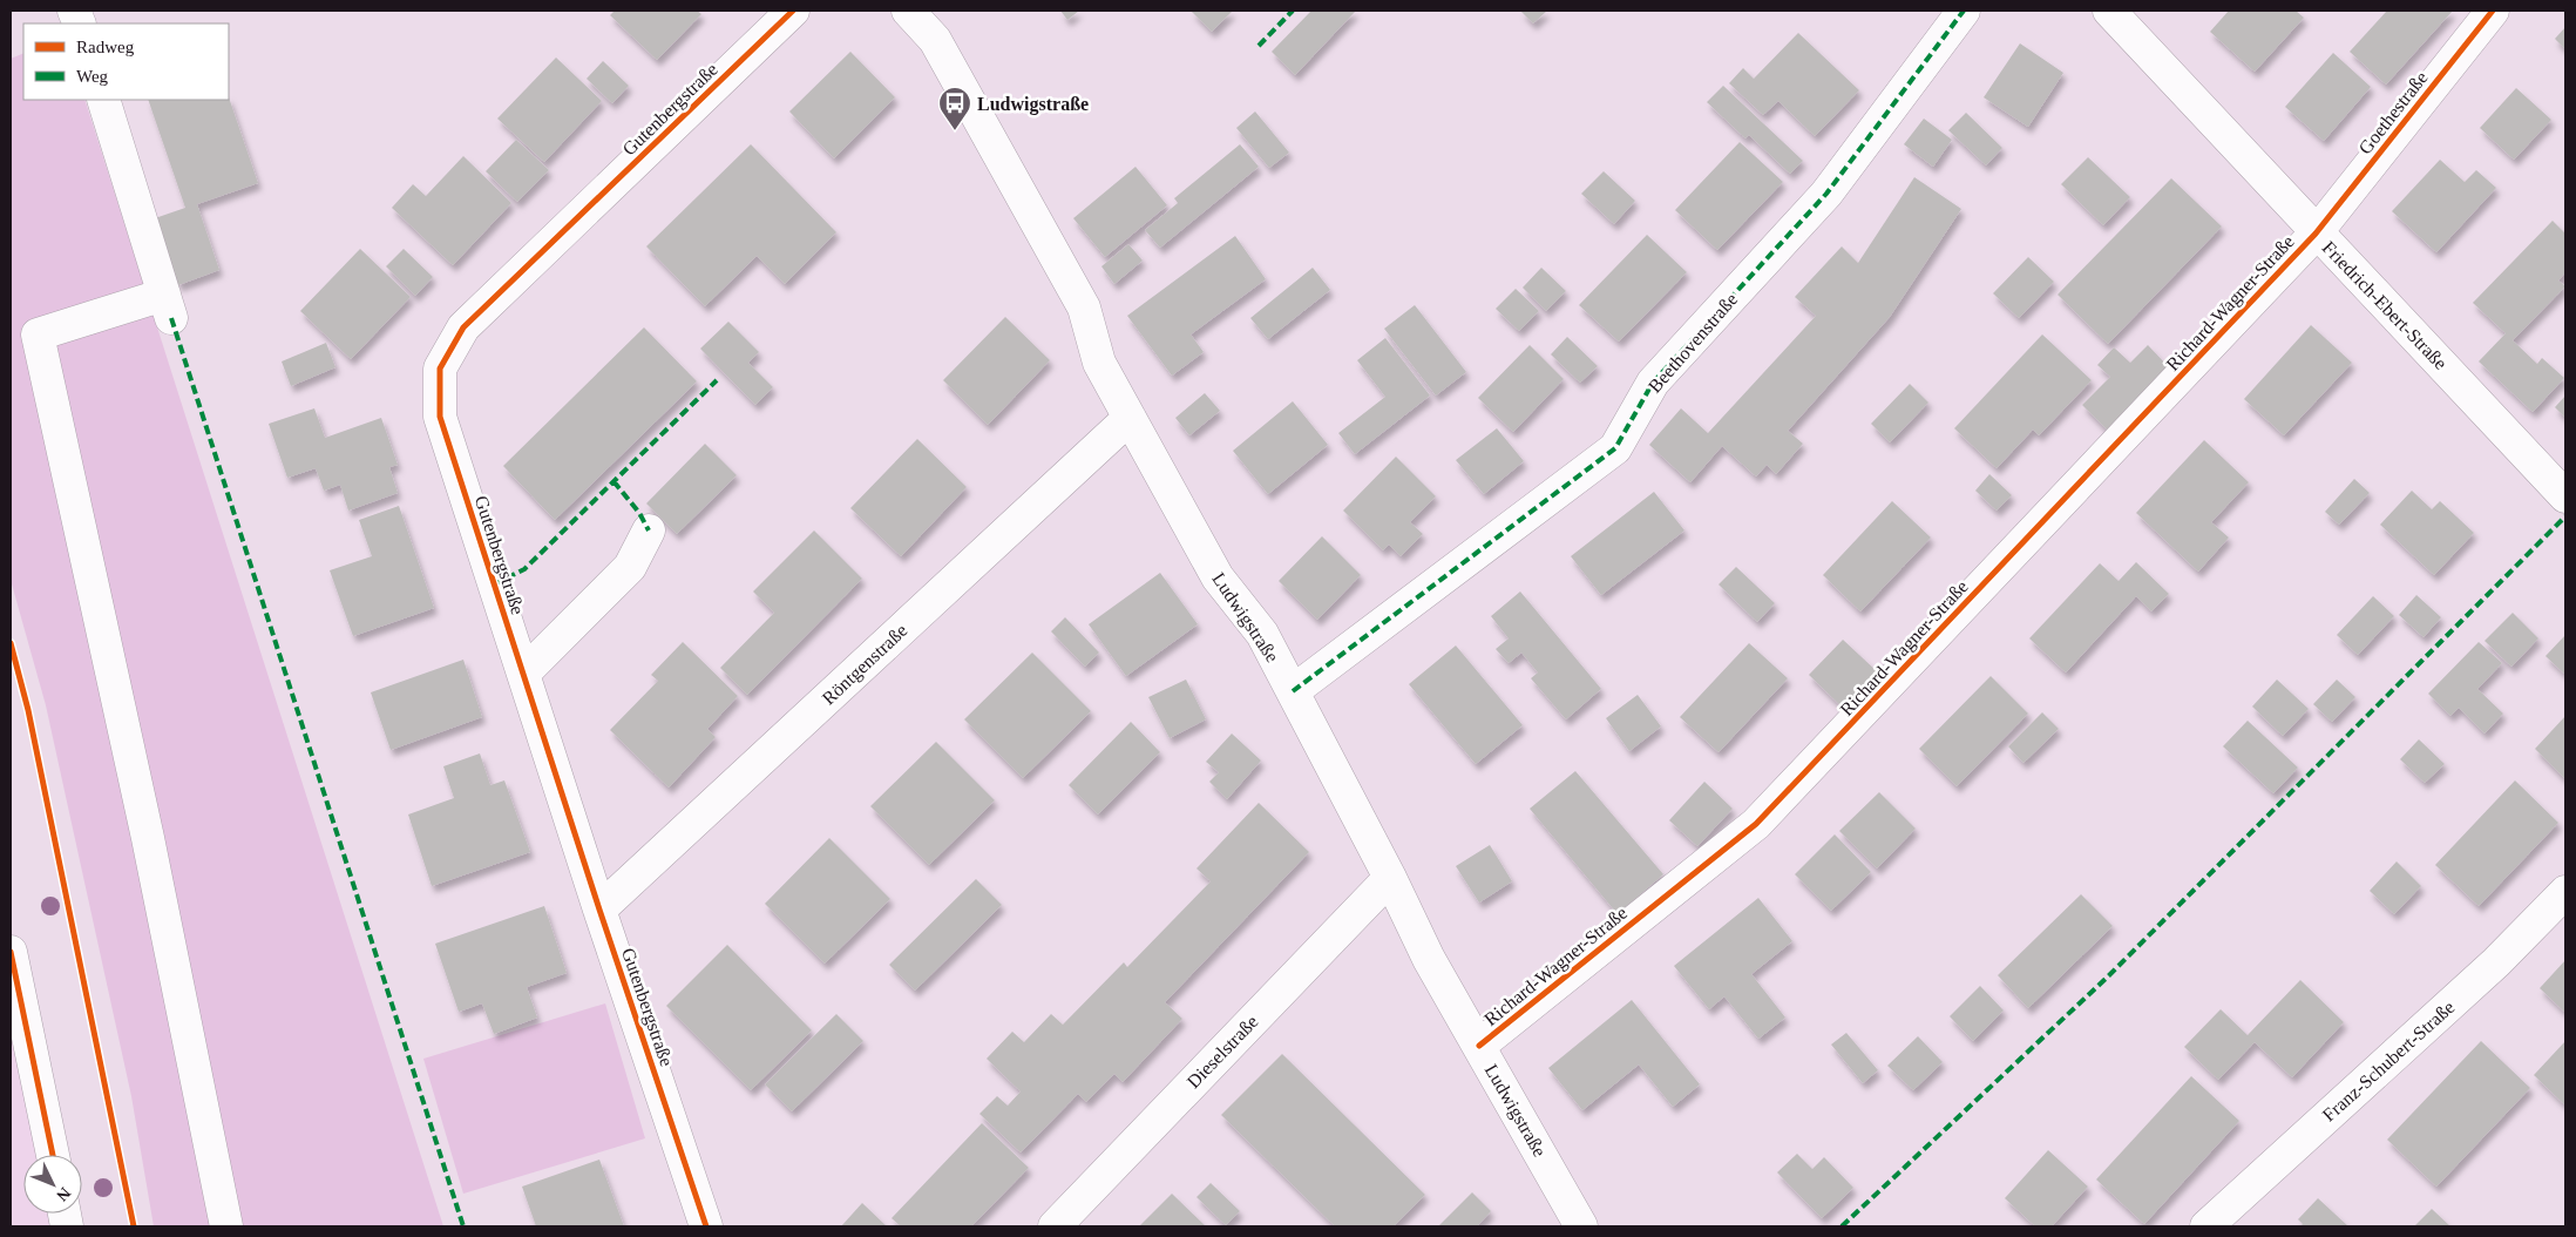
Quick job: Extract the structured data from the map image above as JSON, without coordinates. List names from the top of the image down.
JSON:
{
  "streets": {
    "street": [
      "Gutenbergstraße",
      "Goethestraße",
      "Richard-Wagner-Straße",
      "Friedrich-Ebert-Straße",
      "Beethovenstraße",
      "Ludwigstraße",
      "Röntgenstraße",
      "Dieselstraße",
      "Franz-Schubert-Straße"
    ]
  },
  "crossings": [
    ["Gutenbergstraße", "Röntgenstraße"],
    ["Goethestraße", "Richard-Wagner-Straße"],
    ["Goethestraße", "Friedrich-Ebert-Straße"],
    ["Richard-Wagner-Straße", "Friedrich-Ebert-Straße"],
    ["Richard-Wagner-Straße", "Ludwigstraße"],
    ["Beethovenstraße", "Ludwigstraße"],
    ["Ludwigstraße", "Röntgenstraße"],
    ["Ludwigstraße", "Dieselstraße"]
  ],
  "places": {
    "bus stop": ["Ludwigstraße"]
  },
  "legend": ["Radweg", "Weg"],
  "north": "bottom right"
}
